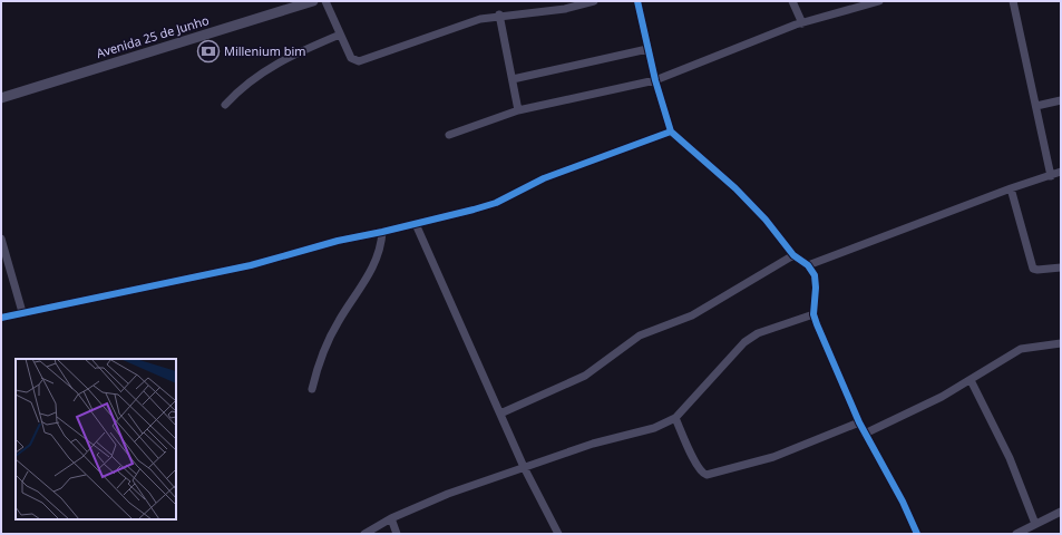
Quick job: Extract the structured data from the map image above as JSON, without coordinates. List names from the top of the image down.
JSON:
{
  "streets": {
    "street": ["Avenida 25 de Junho"]
  },
  "places": {
    "bank": ["Millenium bim"]
  }
}
